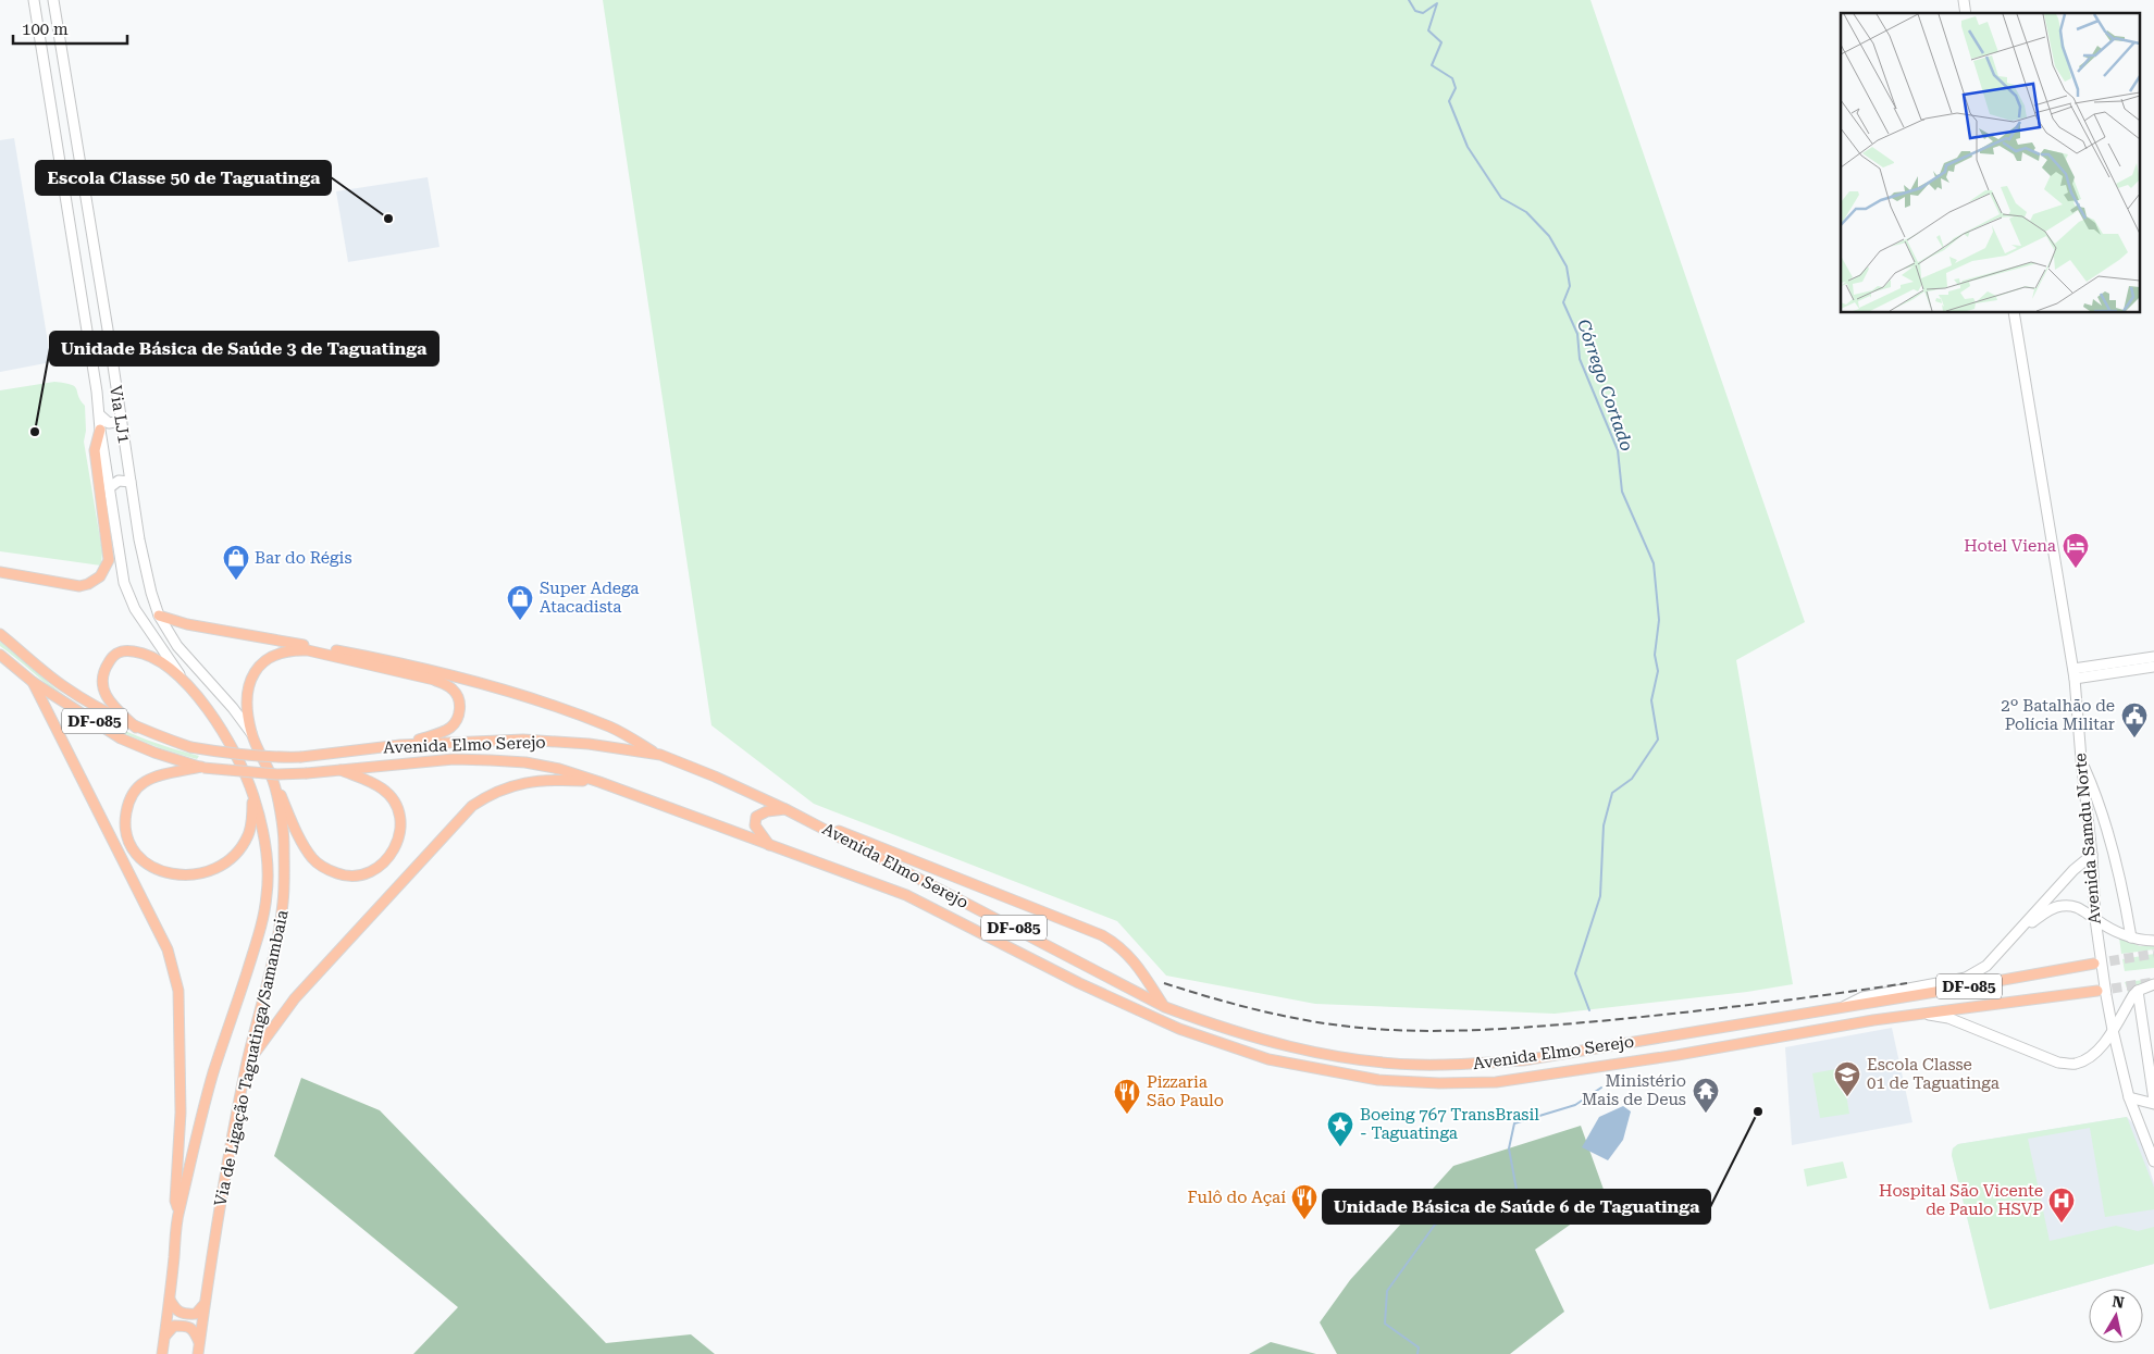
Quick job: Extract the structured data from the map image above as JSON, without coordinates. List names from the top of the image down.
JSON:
{
  "streets": {
    "main road": [
      "Via LJ1",
      "DF-085",
      "Avenida Elmo Serejo",
      "Avenida Samdu Norte",
      "Via de Ligação Taguatinga/Samambaia"
    ]
  },
  "crossings": [
    ["Via LJ1", "Via de Ligação Taguatinga/Samambaia"],
    ["Avenida Elmo Serejo", "Via de Ligação Taguatinga/Samambaia"]
  ],
  "water": ["Córrego Cortado"],
  "places": {
    "other": ["Escola Classe 50 de Taguatinga", "Unidade Básica de Saúde 3 de Taguatinga", "Unidade Básica de Saúde 6 de Taguatinga"],
    "hotel": ["Hotel Viena"],
    "shop": ["Bar do Régis", "Super Adega Atacadista"],
    "public building": ["2º Batalhão de Polícia Militar"],
    "school or university": ["Escola Classe 01 de Taguatinga"],
    "temple": ["Ministério Mais de Deus"],
    "restaurant": ["Pizzaria São Paulo", "Fulô do Açaí"],
    "place": ["Boeing 767 TransBrasil - Taguatinga"],
    "hospital": ["Hospital São Vicente de Paulo HSVP"]
  },
  "scale_bar": "100 m",
  "north": "top"
}
